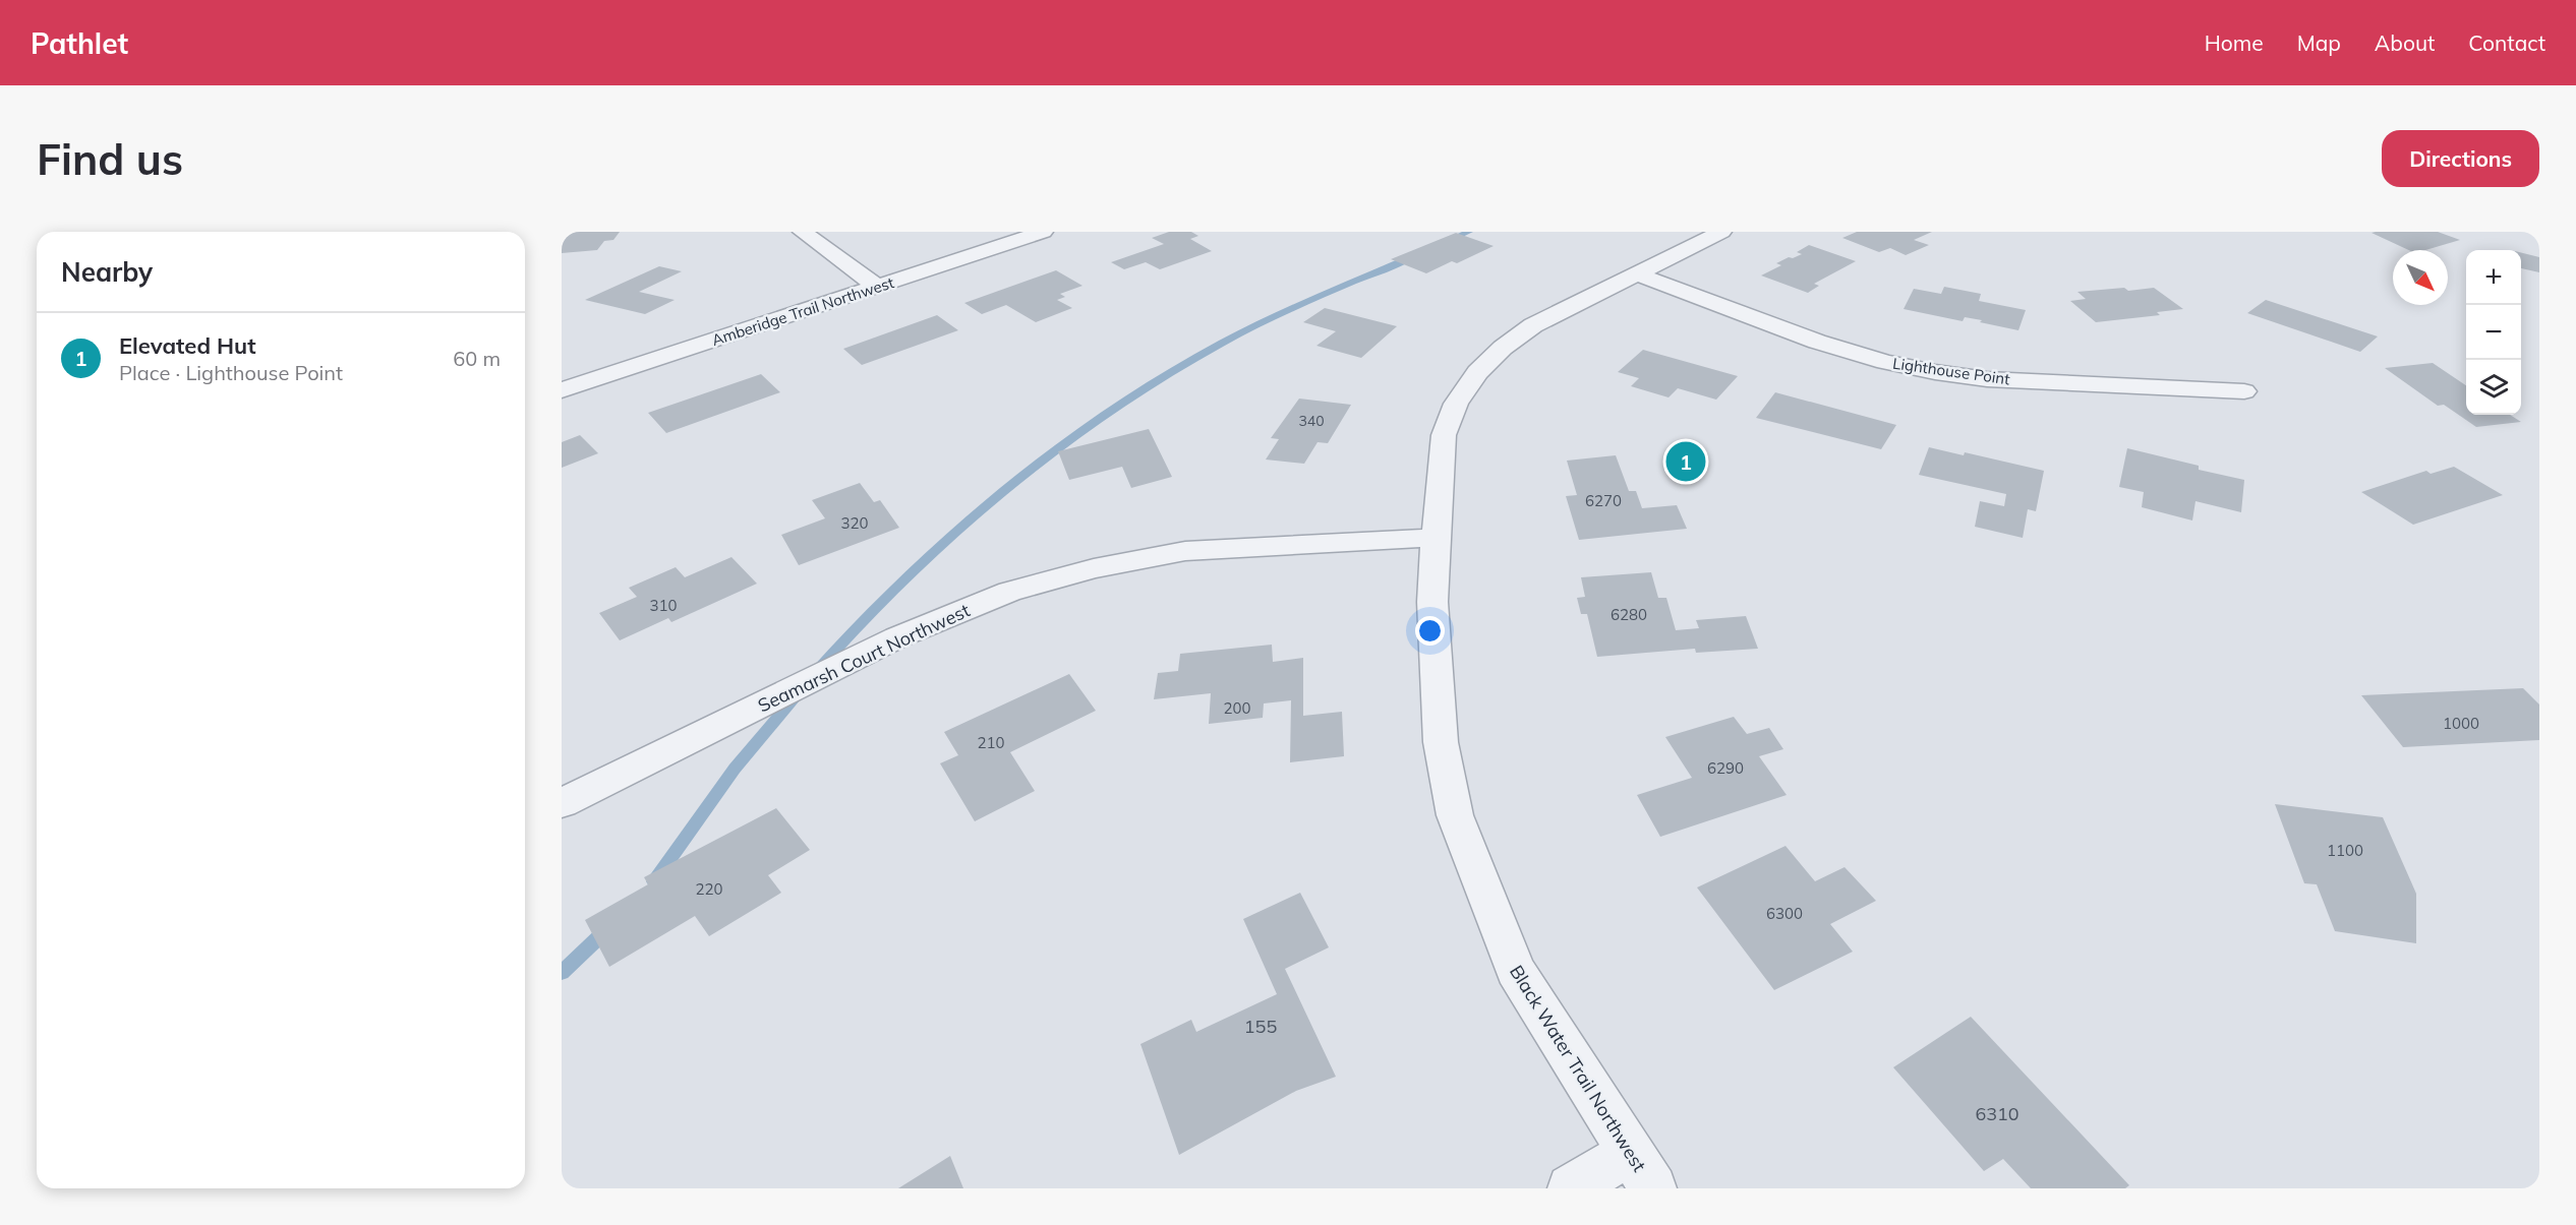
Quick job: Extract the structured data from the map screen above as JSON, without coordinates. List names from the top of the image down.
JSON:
{
  "streets": {
    "street": [
      "Amberidge Trail Northwest",
      "Lighthouse Point",
      "Seamarsh Court Northwest",
      "Black Water Trail Northwest"
    ]
  },
  "crossings": [
    ["Lighthouse Point", "Black Water Trail Northwest"],
    ["Seamarsh Court Northwest", "Black Water Trail Northwest"]
  ],
  "house_numbers": [
    "340",
    "6270",
    "320",
    "310",
    "6280",
    "200",
    "1000",
    "210",
    "6290",
    "1100",
    "220",
    "6300",
    "155",
    "6310"
  ],
  "north": "bottom right",
  "page": {
    "header": "Pathlet",
    "nav": [
      "Home",
      "Map",
      "About",
      "Contact"
    ],
    "buttons": "Directions",
    "title": "Find us",
    "heading": "Nearby",
    "map_buttons": ["+", "−"],
    "list": [
      {
        "mark": "1",
        "name": "Elevated Hut",
        "note": "Place · Lighthouse Point",
        "value": "60 m"
      }
    ],
    "pins": "1"
  }
}
